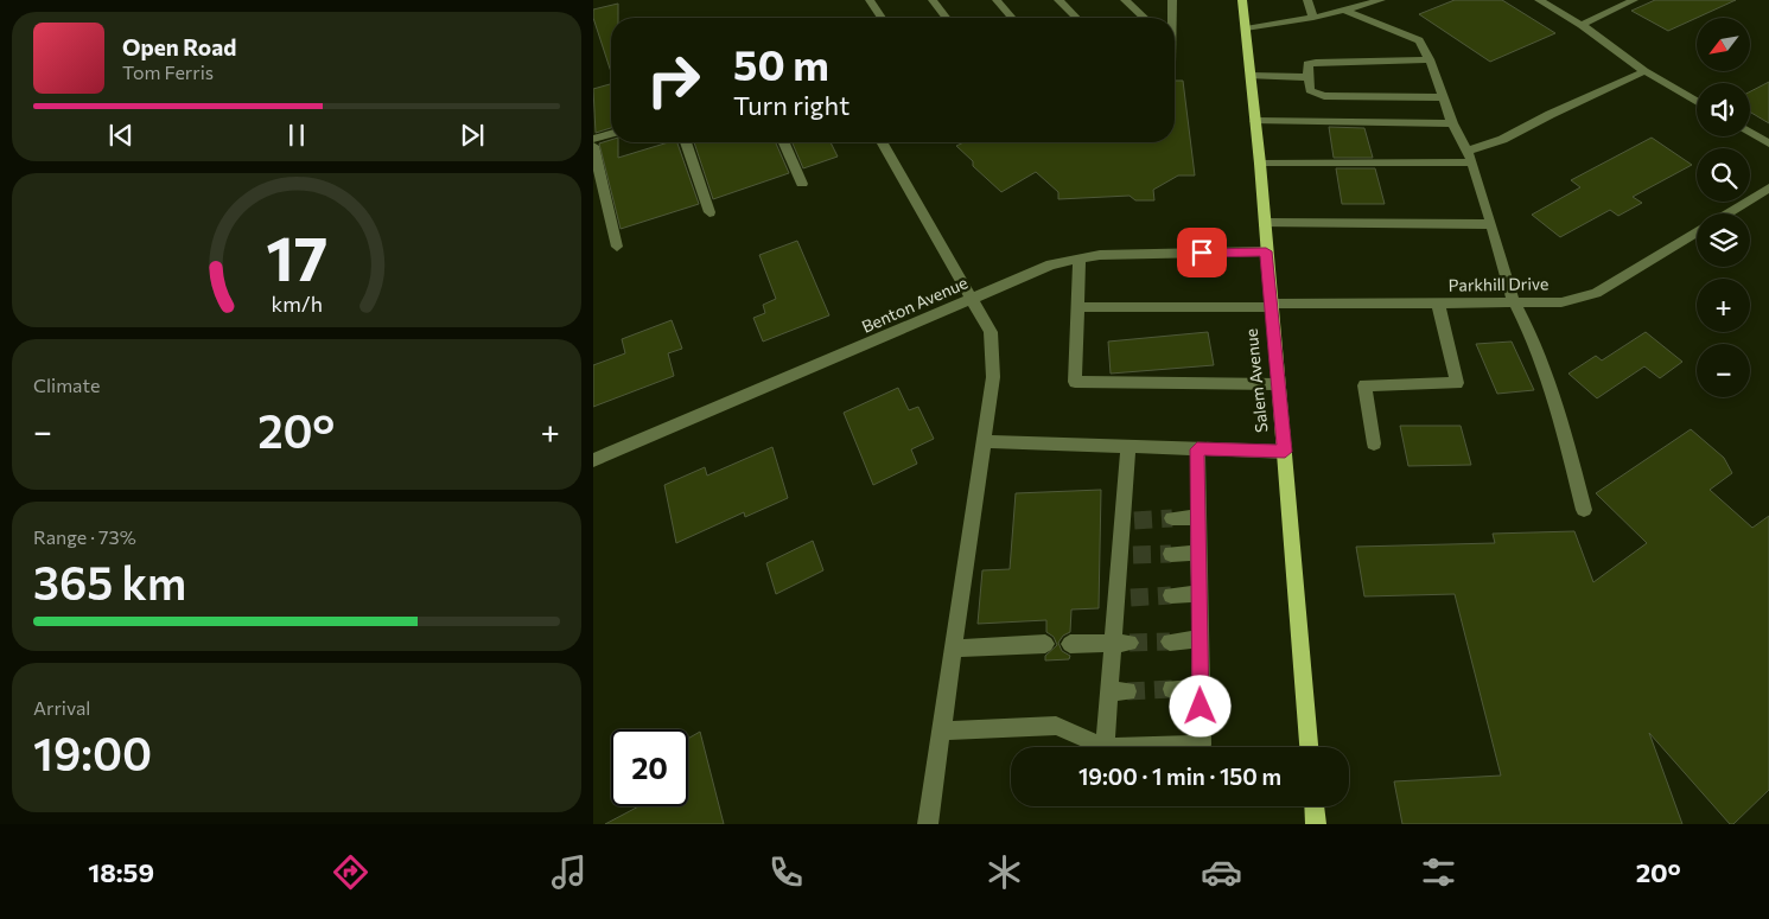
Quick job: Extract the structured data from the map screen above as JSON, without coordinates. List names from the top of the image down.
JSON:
{
  "streets": {
    "main road": ["Salem Avenue"],
    "street": ["Parkhill Drive", "Benton Avenue"]
  },
  "crossings": [
    ["Parkhill Drive", "Salem Avenue"],
    ["Benton Avenue", "Salem Avenue"]
  ],
  "north": "bottom left",
  "page": {
    "map_buttons": ["+", "−"],
    "turn": ["50 m", "Turn right"],
    "song": ["Open Road", "Tom Ferris"],
    "tile": [
      "Climate",
      ["Range · 73%", "365 km"],
      ["Arrival", "19:00"]
    ],
    "heat": ["−", "20°", "+"],
    "limit": "20",
    "trip": "19:00 · 1 min · 150 m",
    "tabs": ["18:59", "20°"],
    "gauge": ["17", "km/h"]
  }
}
